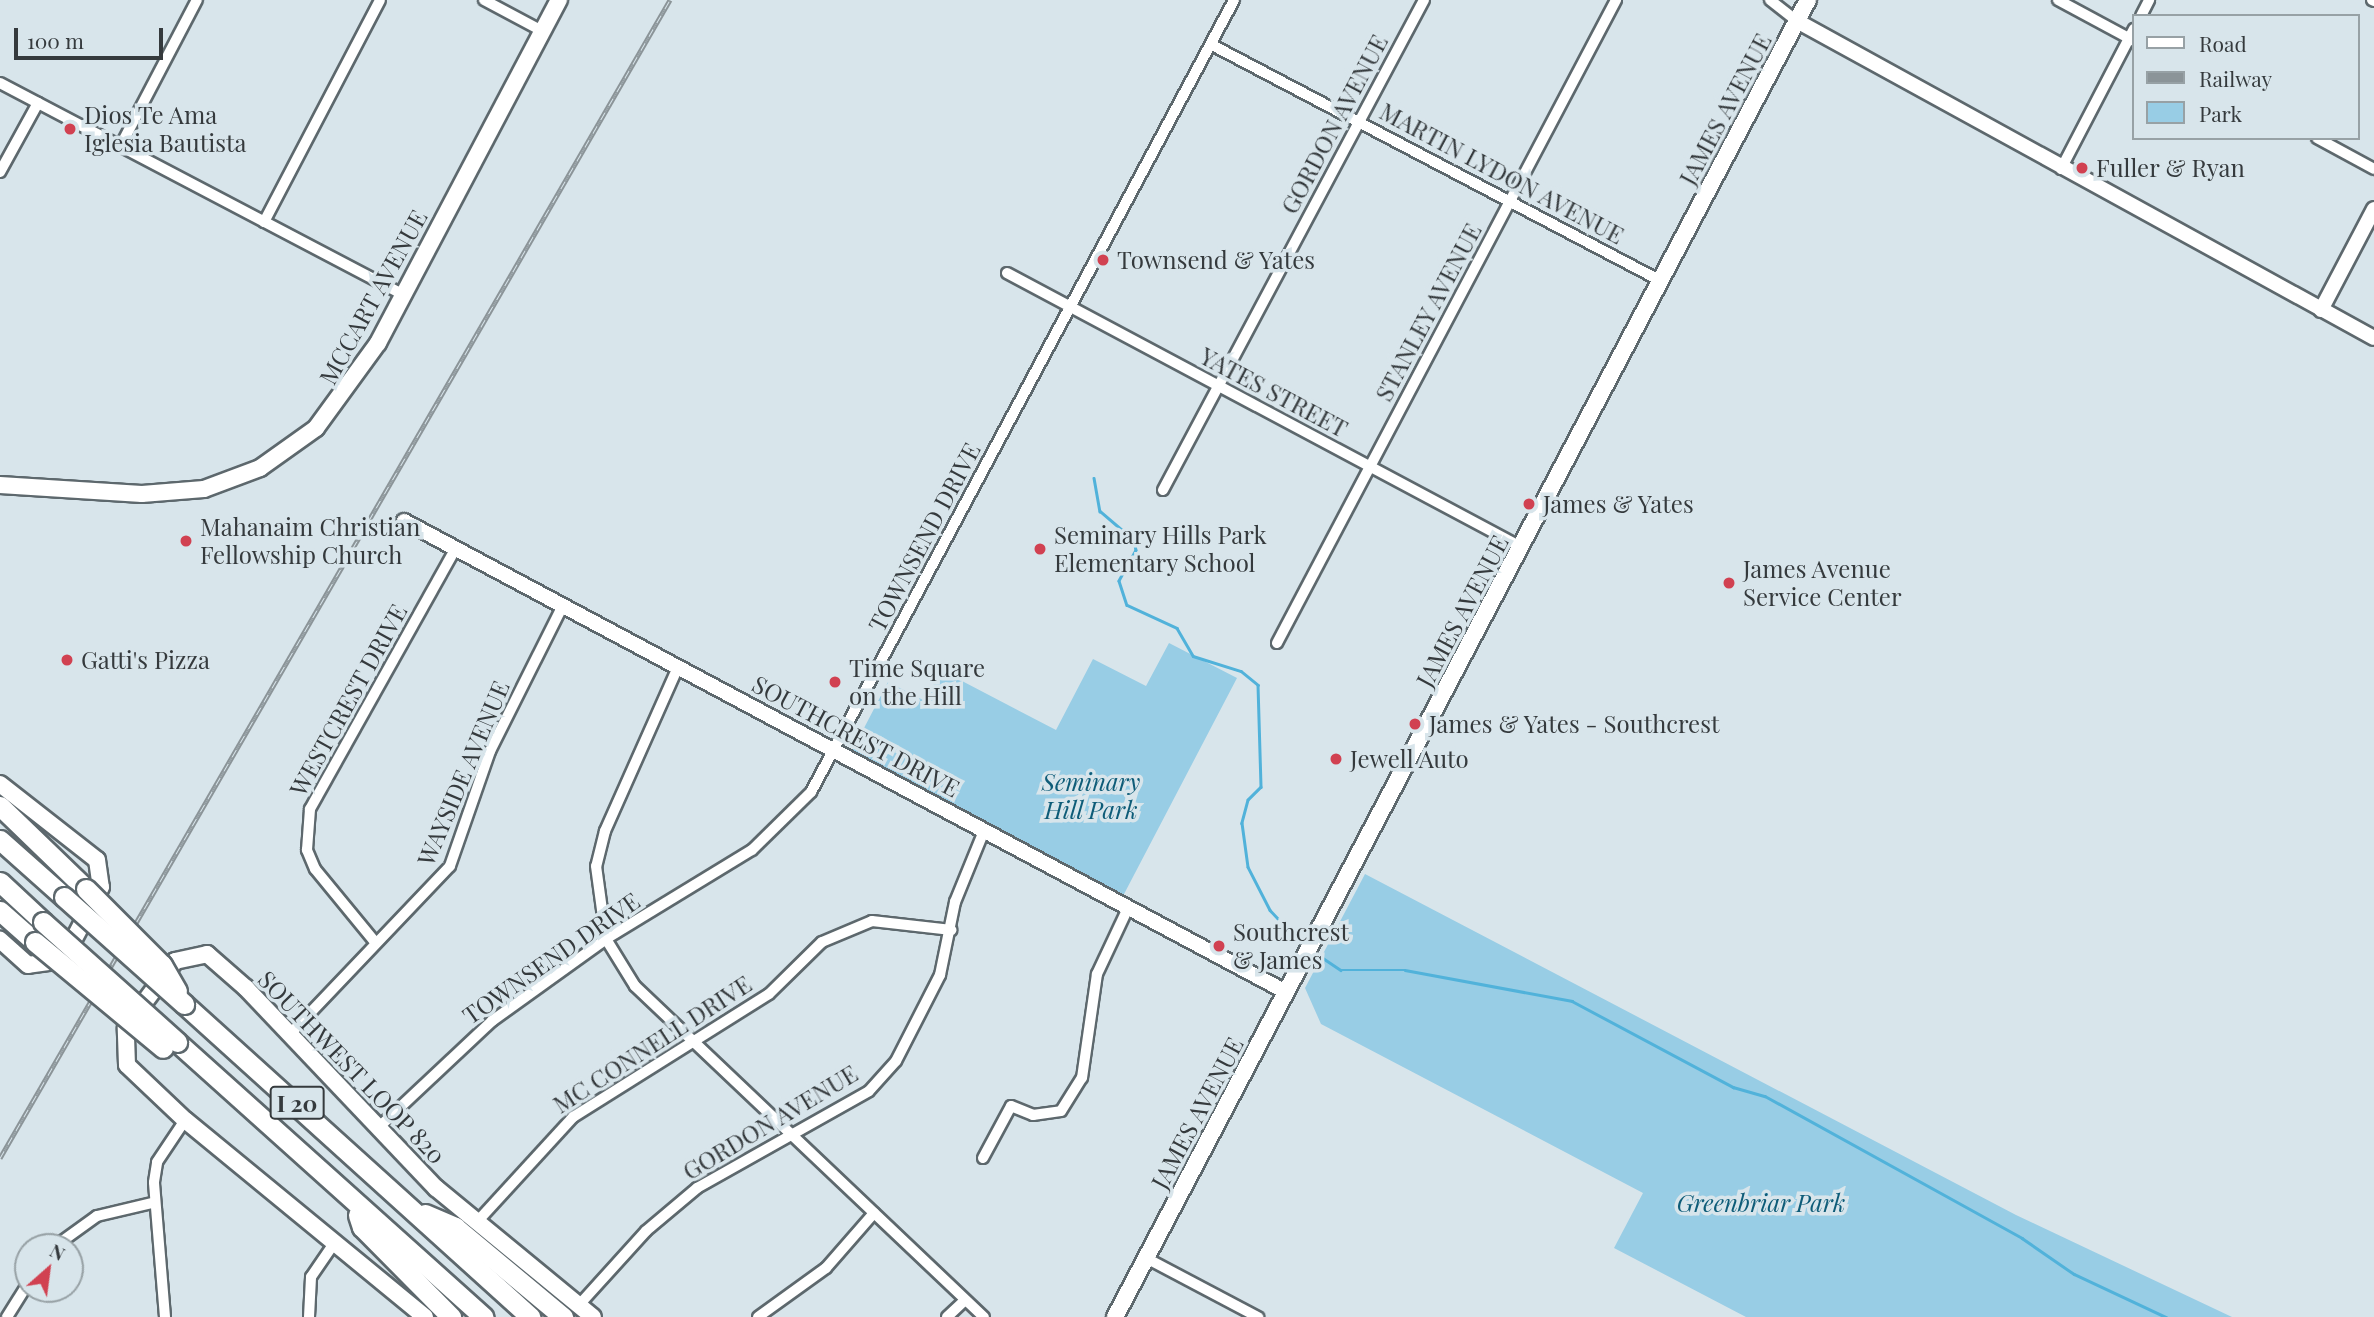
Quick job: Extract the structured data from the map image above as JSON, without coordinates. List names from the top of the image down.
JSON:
{
  "streets": {
    "highway": ["I 20"],
    "main road": ["JAMES AVENUE", "MCCART AVENUE", "SOUTHWEST LOOP 820"],
    "street": [
      "GORDON AVENUE",
      "MARTIN LYDON AVENUE",
      "STANLEY AVENUE",
      "YATES STREET",
      "TOWNSEND DRIVE",
      "WESTCREST DRIVE",
      "SOUTHCREST DRIVE",
      "WAYSIDE AVENUE",
      "MC CONNELL DRIVE"
    ]
  },
  "crossings": [
    ["JAMES AVENUE", "MARTIN LYDON AVENUE"],
    ["JAMES AVENUE", "YATES STREET"],
    ["JAMES AVENUE", "SOUTHCREST DRIVE"],
    ["GORDON AVENUE", "MARTIN LYDON AVENUE"],
    ["GORDON AVENUE", "YATES STREET"],
    ["GORDON AVENUE", "SOUTHCREST DRIVE"],
    ["GORDON AVENUE", "MC CONNELL DRIVE"],
    ["GORDON AVENUE", "SOUTHWEST LOOP 820"],
    ["MARTIN LYDON AVENUE", "STANLEY AVENUE"],
    ["MARTIN LYDON AVENUE", "TOWNSEND DRIVE"],
    ["STANLEY AVENUE", "YATES STREET"],
    ["YATES STREET", "TOWNSEND DRIVE"],
    ["TOWNSEND DRIVE", "SOUTHCREST DRIVE"],
    ["TOWNSEND DRIVE", "SOUTHWEST LOOP 820"],
    ["WESTCREST DRIVE", "SOUTHCREST DRIVE"],
    ["WESTCREST DRIVE", "WAYSIDE AVENUE"],
    ["SOUTHCREST DRIVE", "WAYSIDE AVENUE"],
    ["WAYSIDE AVENUE", "SOUTHWEST LOOP 820"],
    ["MC CONNELL DRIVE", "SOUTHWEST LOOP 820"]
  ],
  "parks": ["Seminary Hill Park", "Greenbriar Park"],
  "places": [
    "Dios Te Ama Iglesia Bautista",
    "Fuller & Ryan",
    "Townsend & Yates",
    "James & Yates",
    "Mahanaim Christian Fellowship Church",
    "Seminary Hills Park Elementary School",
    "James Avenue Service Center",
    "Gatti's Pizza",
    "Time Square on the Hill",
    "James & Yates - Southcrest",
    "Jewell Auto",
    "Southcrest & James"
  ],
  "legend": ["Road", "Railway", "Park"],
  "scale_bar": "100 m",
  "north": "top right"
}
